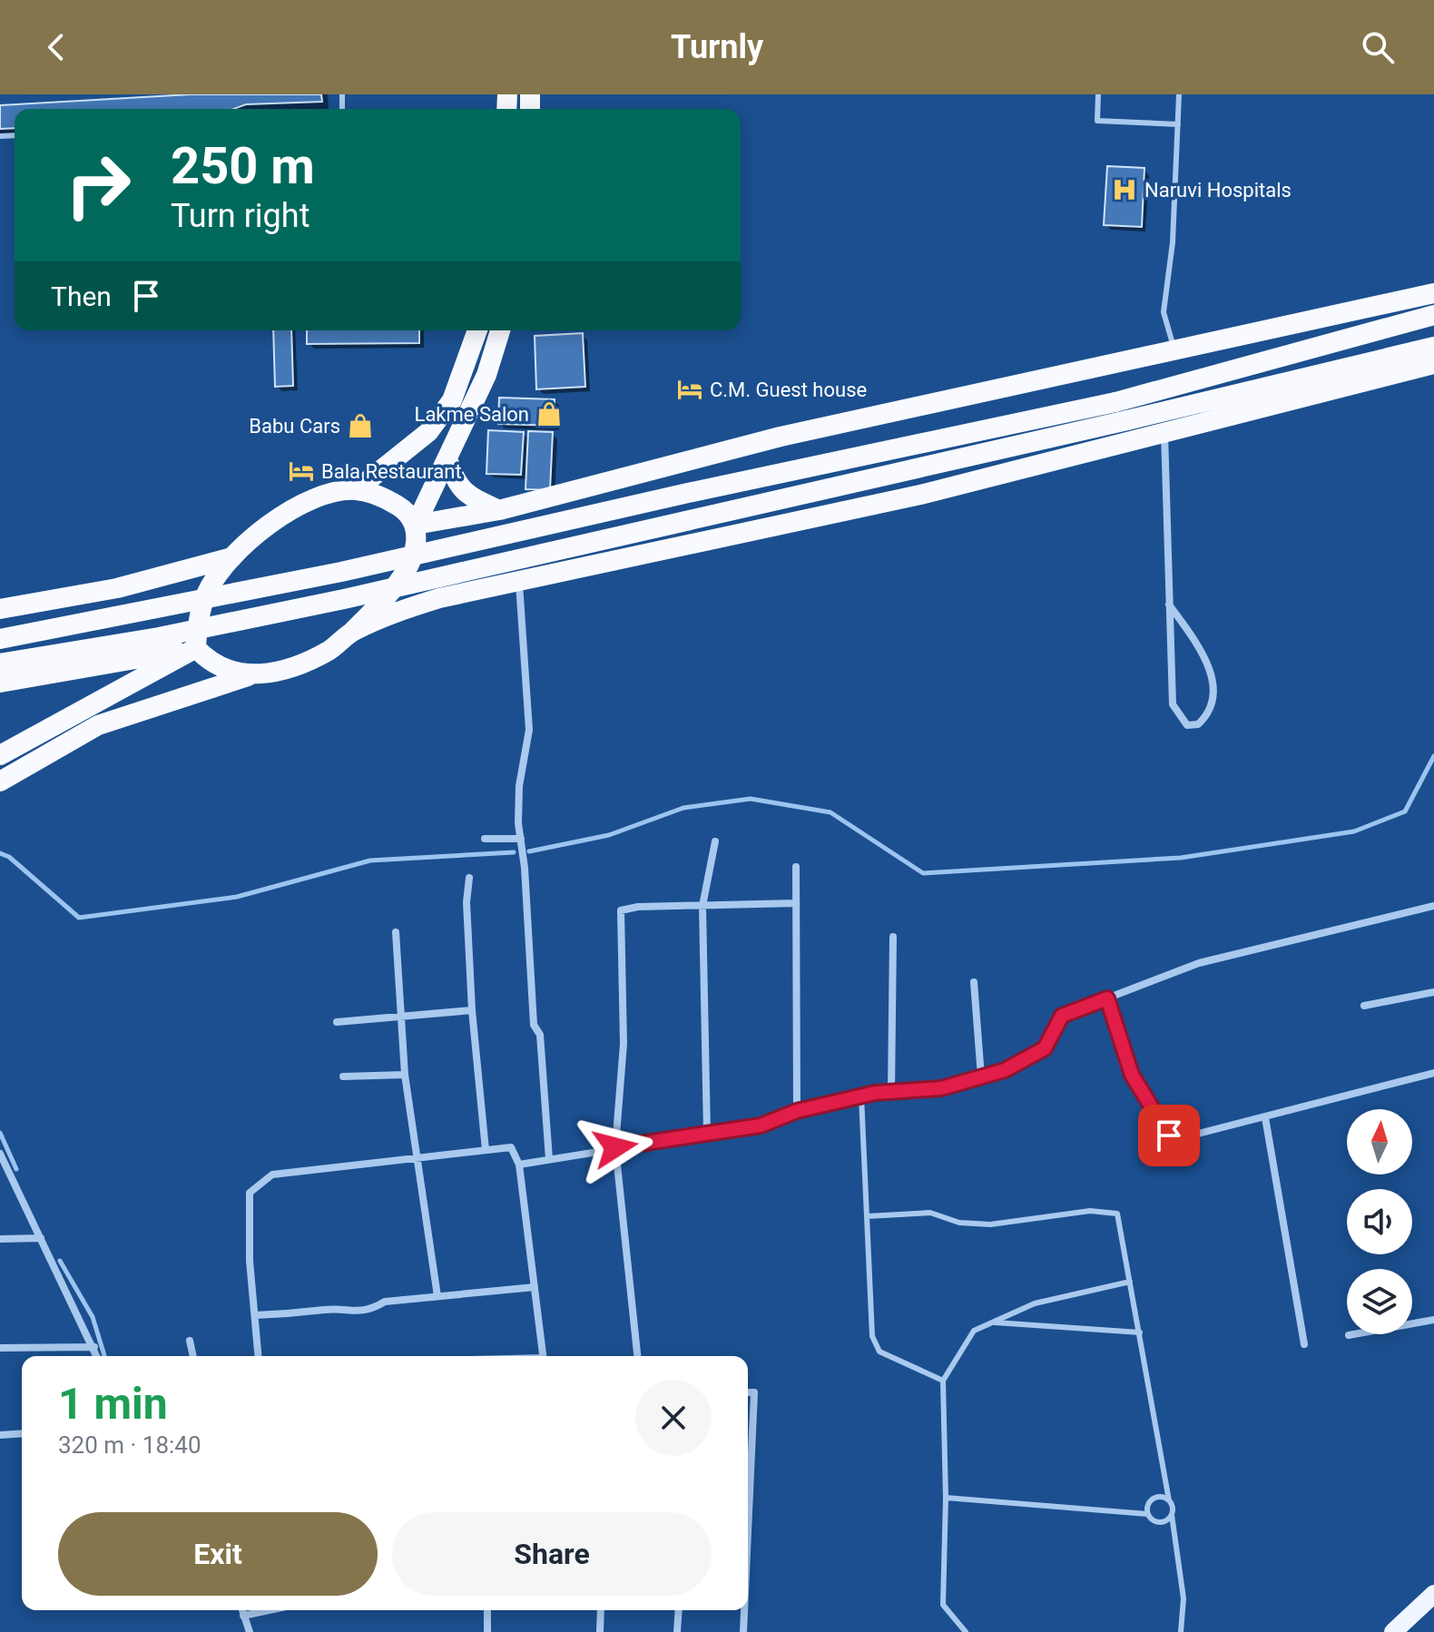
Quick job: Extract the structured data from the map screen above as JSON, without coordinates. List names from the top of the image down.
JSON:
{
  "places": {
    "hospital": ["Naruvi Hospitals"],
    "hotel": ["C.M. Guest house", "Bala Restaurant"],
    "shop": ["Lakme Salon", "Babu Cars"]
  },
  "north": "top",
  "page": {
    "header": "Turnly",
    "turn": ["250 m", "Turn right"],
    "then": "Then",
    "heading": ["1 min", "320 m · 18:40"],
    "buttons": ["Exit", "Share"]
  }
}
